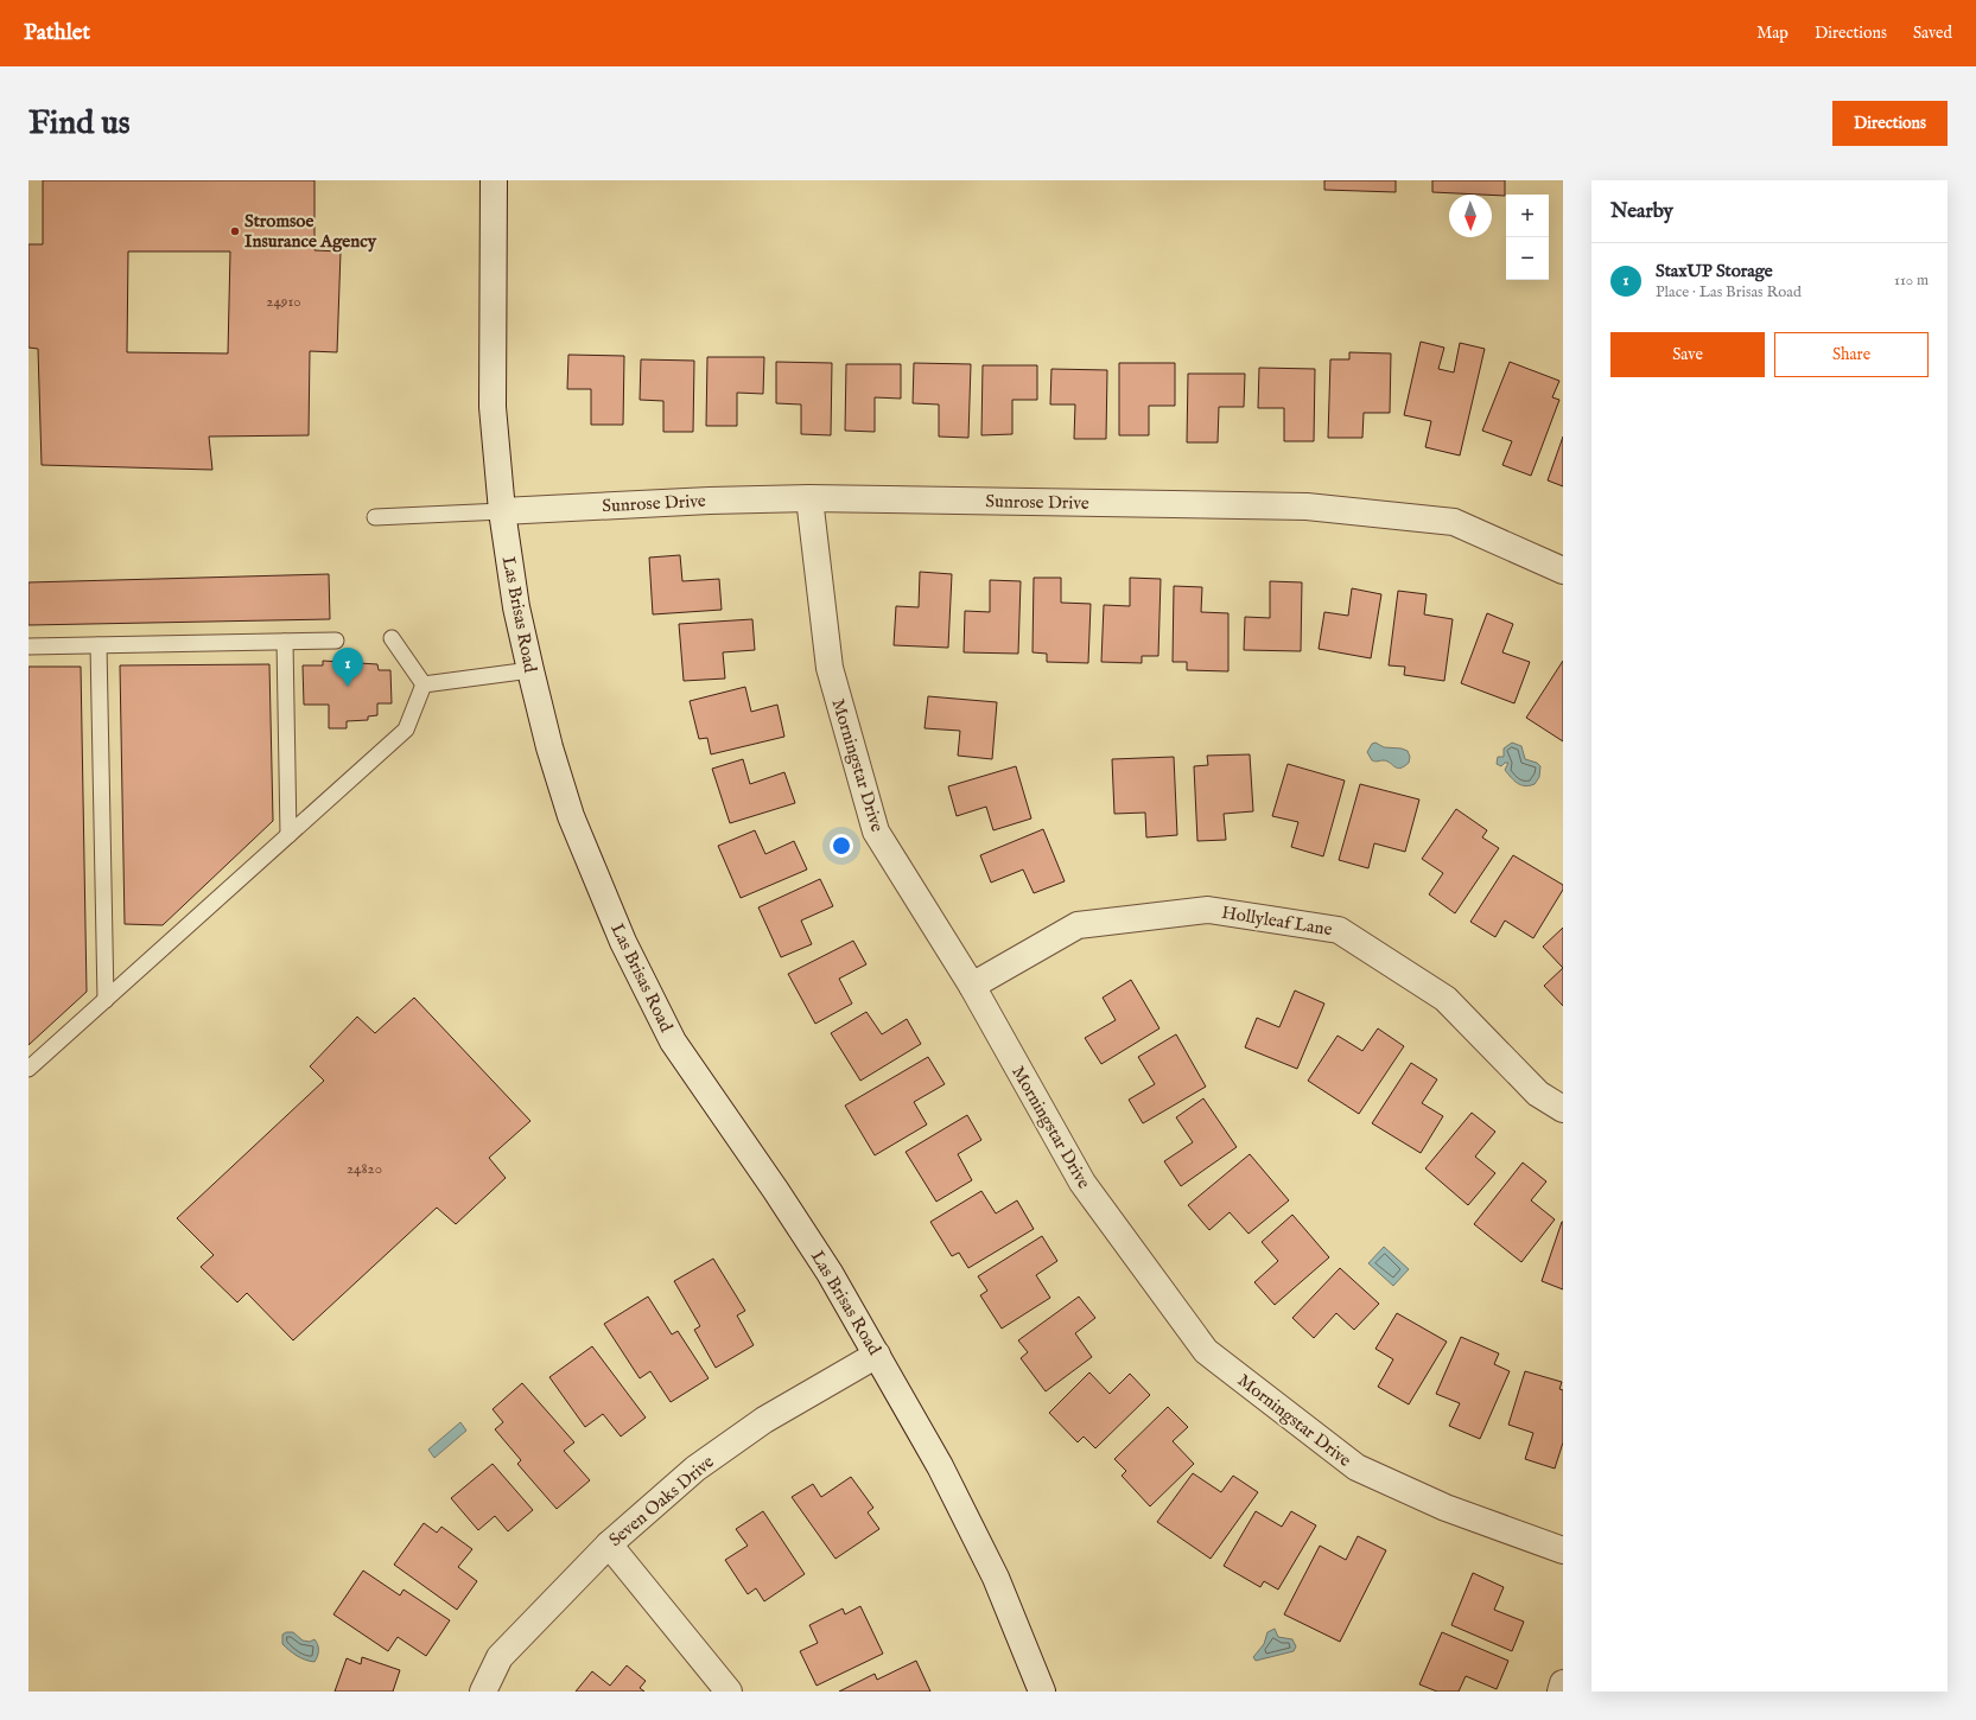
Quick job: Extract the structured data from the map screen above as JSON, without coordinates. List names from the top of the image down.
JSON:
{
  "streets": {
    "street": [
      "Sunrose Drive",
      "Las Brisas Road",
      "Morningstar Drive",
      "Hollyleaf Lane",
      "Seven Oaks Drive"
    ]
  },
  "crossings": [
    ["Sunrose Drive", "Las Brisas Road"],
    ["Sunrose Drive", "Morningstar Drive"],
    ["Las Brisas Road", "Seven Oaks Drive"],
    ["Morningstar Drive", "Hollyleaf Lane"]
  ],
  "places": ["Stromsoe Insurance Agency"],
  "house_numbers": ["24910", "24820"],
  "north": "bottom",
  "page": {
    "header": "Pathlet",
    "nav": ["Map", "Directions", "Saved"],
    "buttons": [
      "Directions",
      ["Save", "Share"]
    ],
    "title": "Find us",
    "heading": "Nearby",
    "map_buttons": ["+", "−"],
    "list": [
      {
        "mark": "1",
        "name": "StaxUP Storage",
        "note": "Place · Las Brisas Road",
        "value": "110 m"
      }
    ],
    "pins": "1"
  }
}
